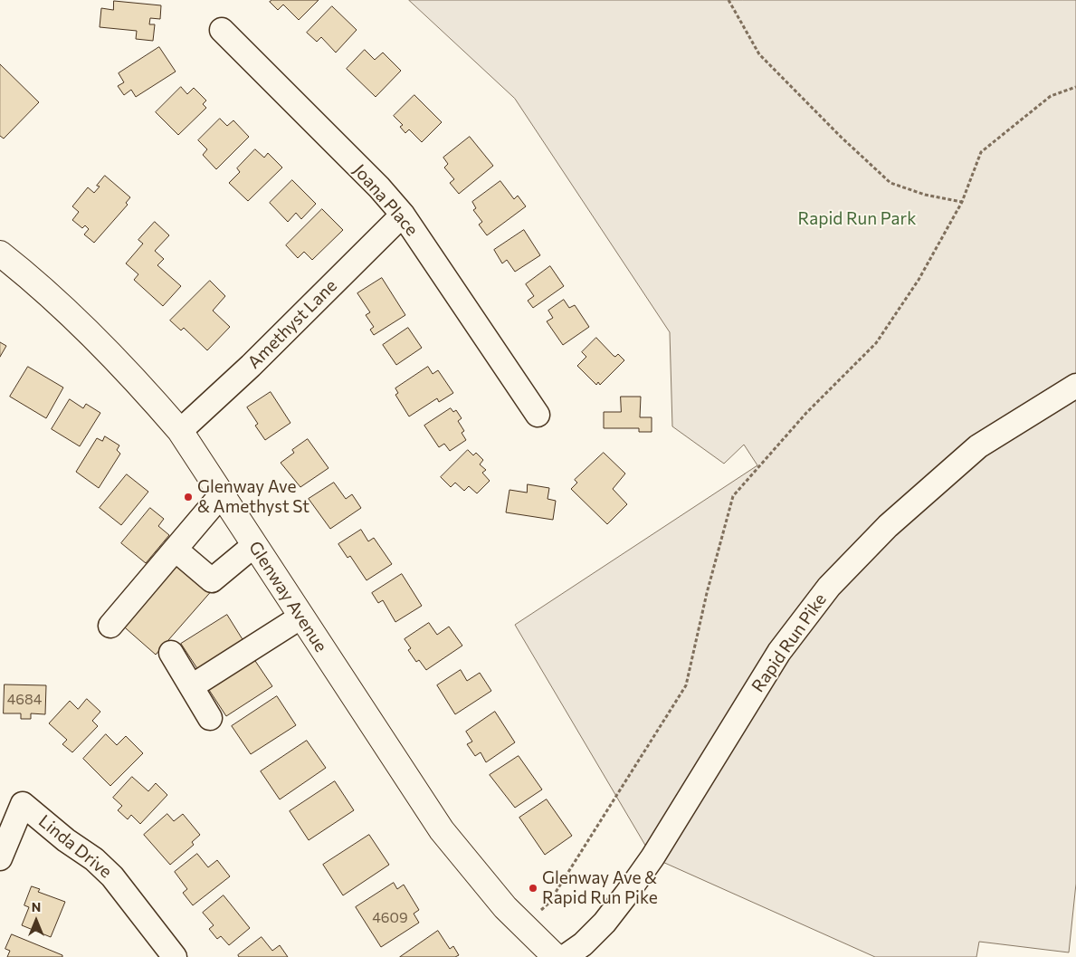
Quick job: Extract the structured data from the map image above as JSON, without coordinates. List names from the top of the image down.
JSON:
{
  "streets": {
    "main road": ["Glenway Avenue"],
    "street": [
      "Joana Place",
      "Amethyst Lane",
      "Rapid Run Pike",
      "Linda Drive"
    ]
  },
  "crossings": [
    ["Joana Place", "Amethyst Lane"],
    ["Amethyst Lane", "Glenway Avenue"]
  ],
  "parks": ["Rapid Run Park"],
  "places": ["Glenway Ave & Amethyst St", "Glenway Ave & Rapid Run Pike"],
  "house_numbers": ["4684", "4609"],
  "north": "top"
}
